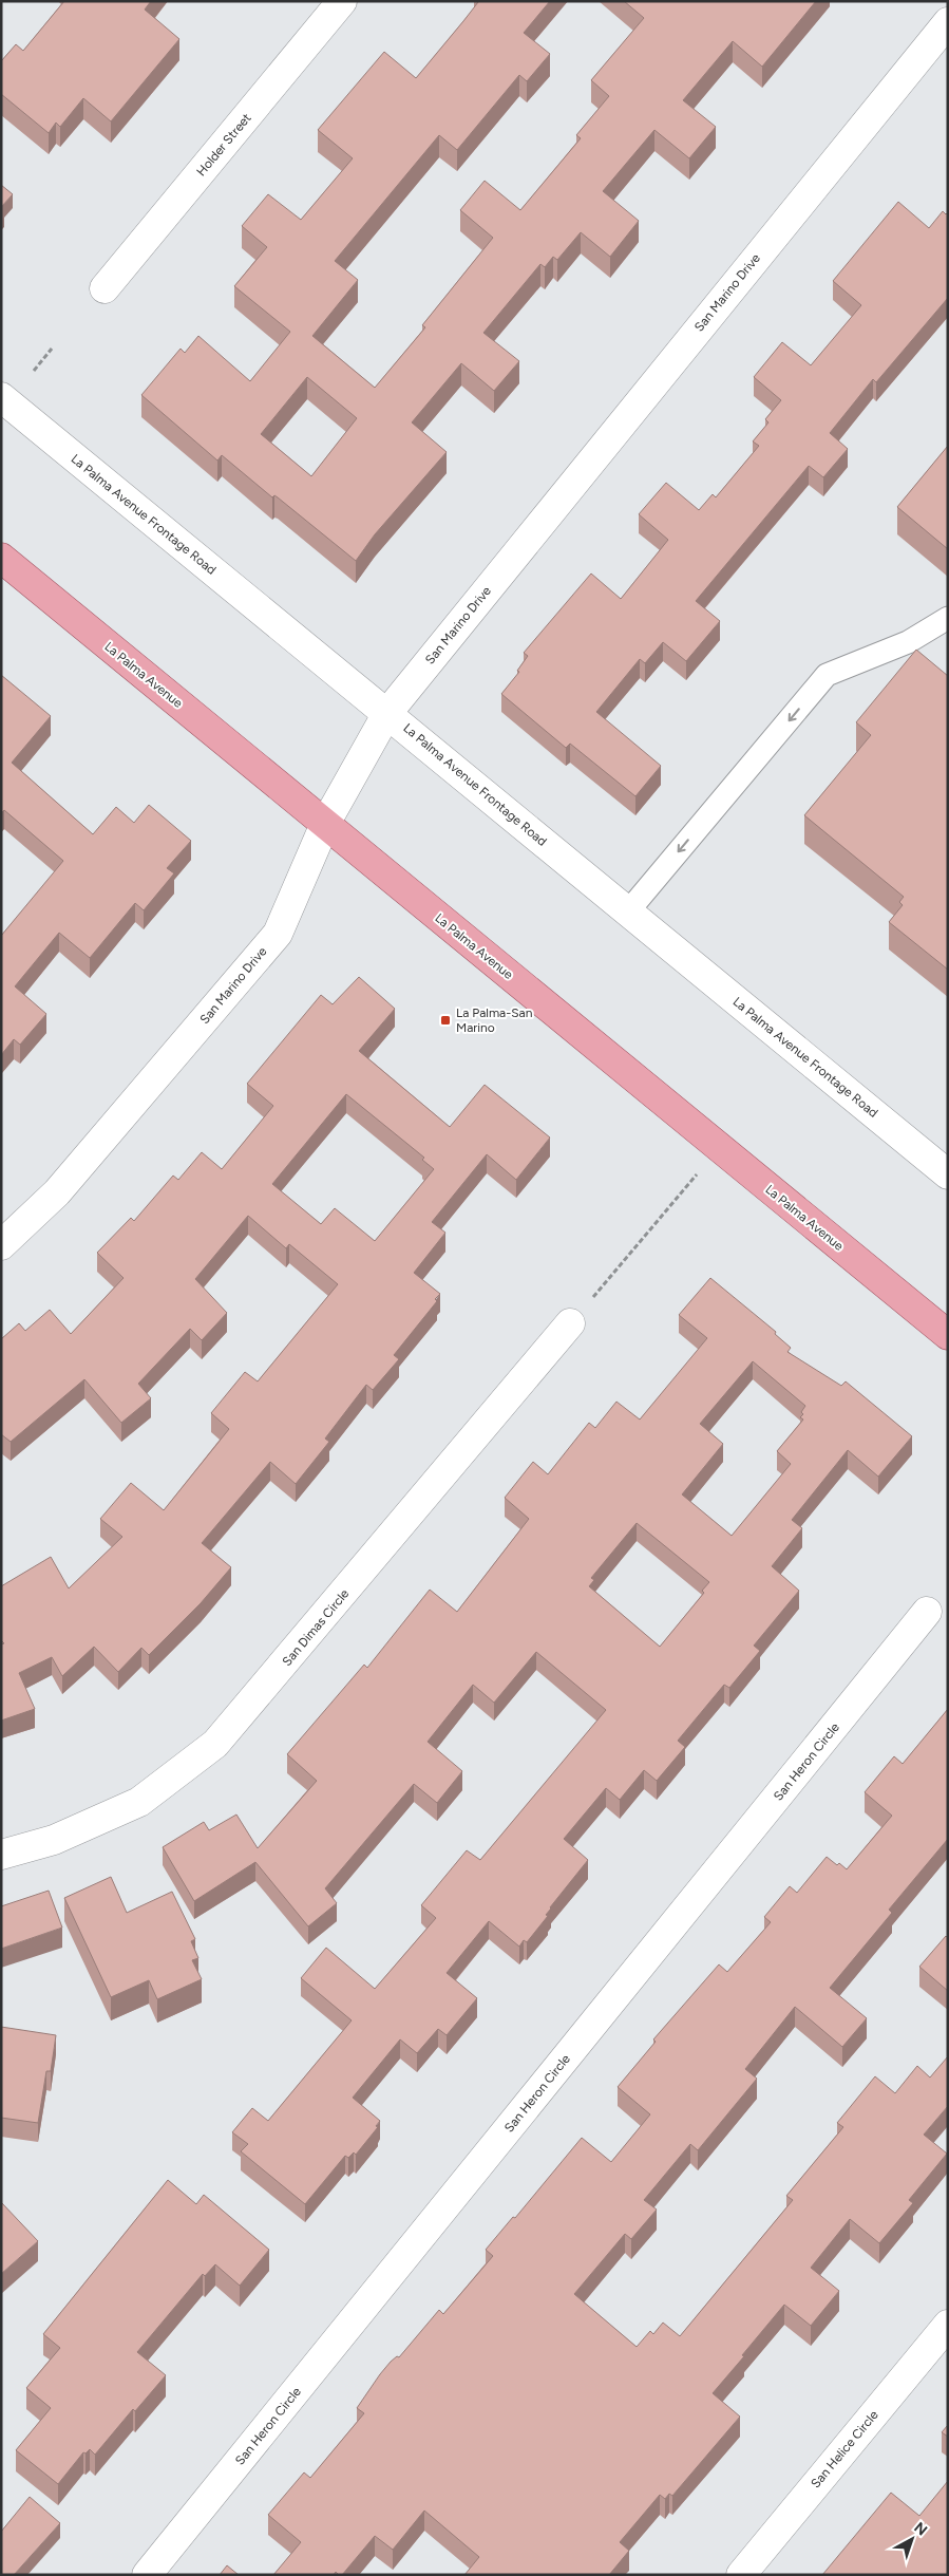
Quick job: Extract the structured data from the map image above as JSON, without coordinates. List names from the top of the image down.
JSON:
{
  "streets": {
    "main road": ["La Palma Avenue"],
    "street": [
      "Holder Street",
      "San Marino Drive",
      "La Palma Avenue Frontage Road",
      "San Dimas Circle",
      "San Heron Circle",
      "San Helice Circle"
    ]
  },
  "crossings": [
    ["San Marino Drive", "La Palma Avenue Frontage Road"],
    ["San Marino Drive", "La Palma Avenue"]
  ],
  "places": {
    "transit": ["La Palma-San Marino"]
  },
  "north": "top right"
}
